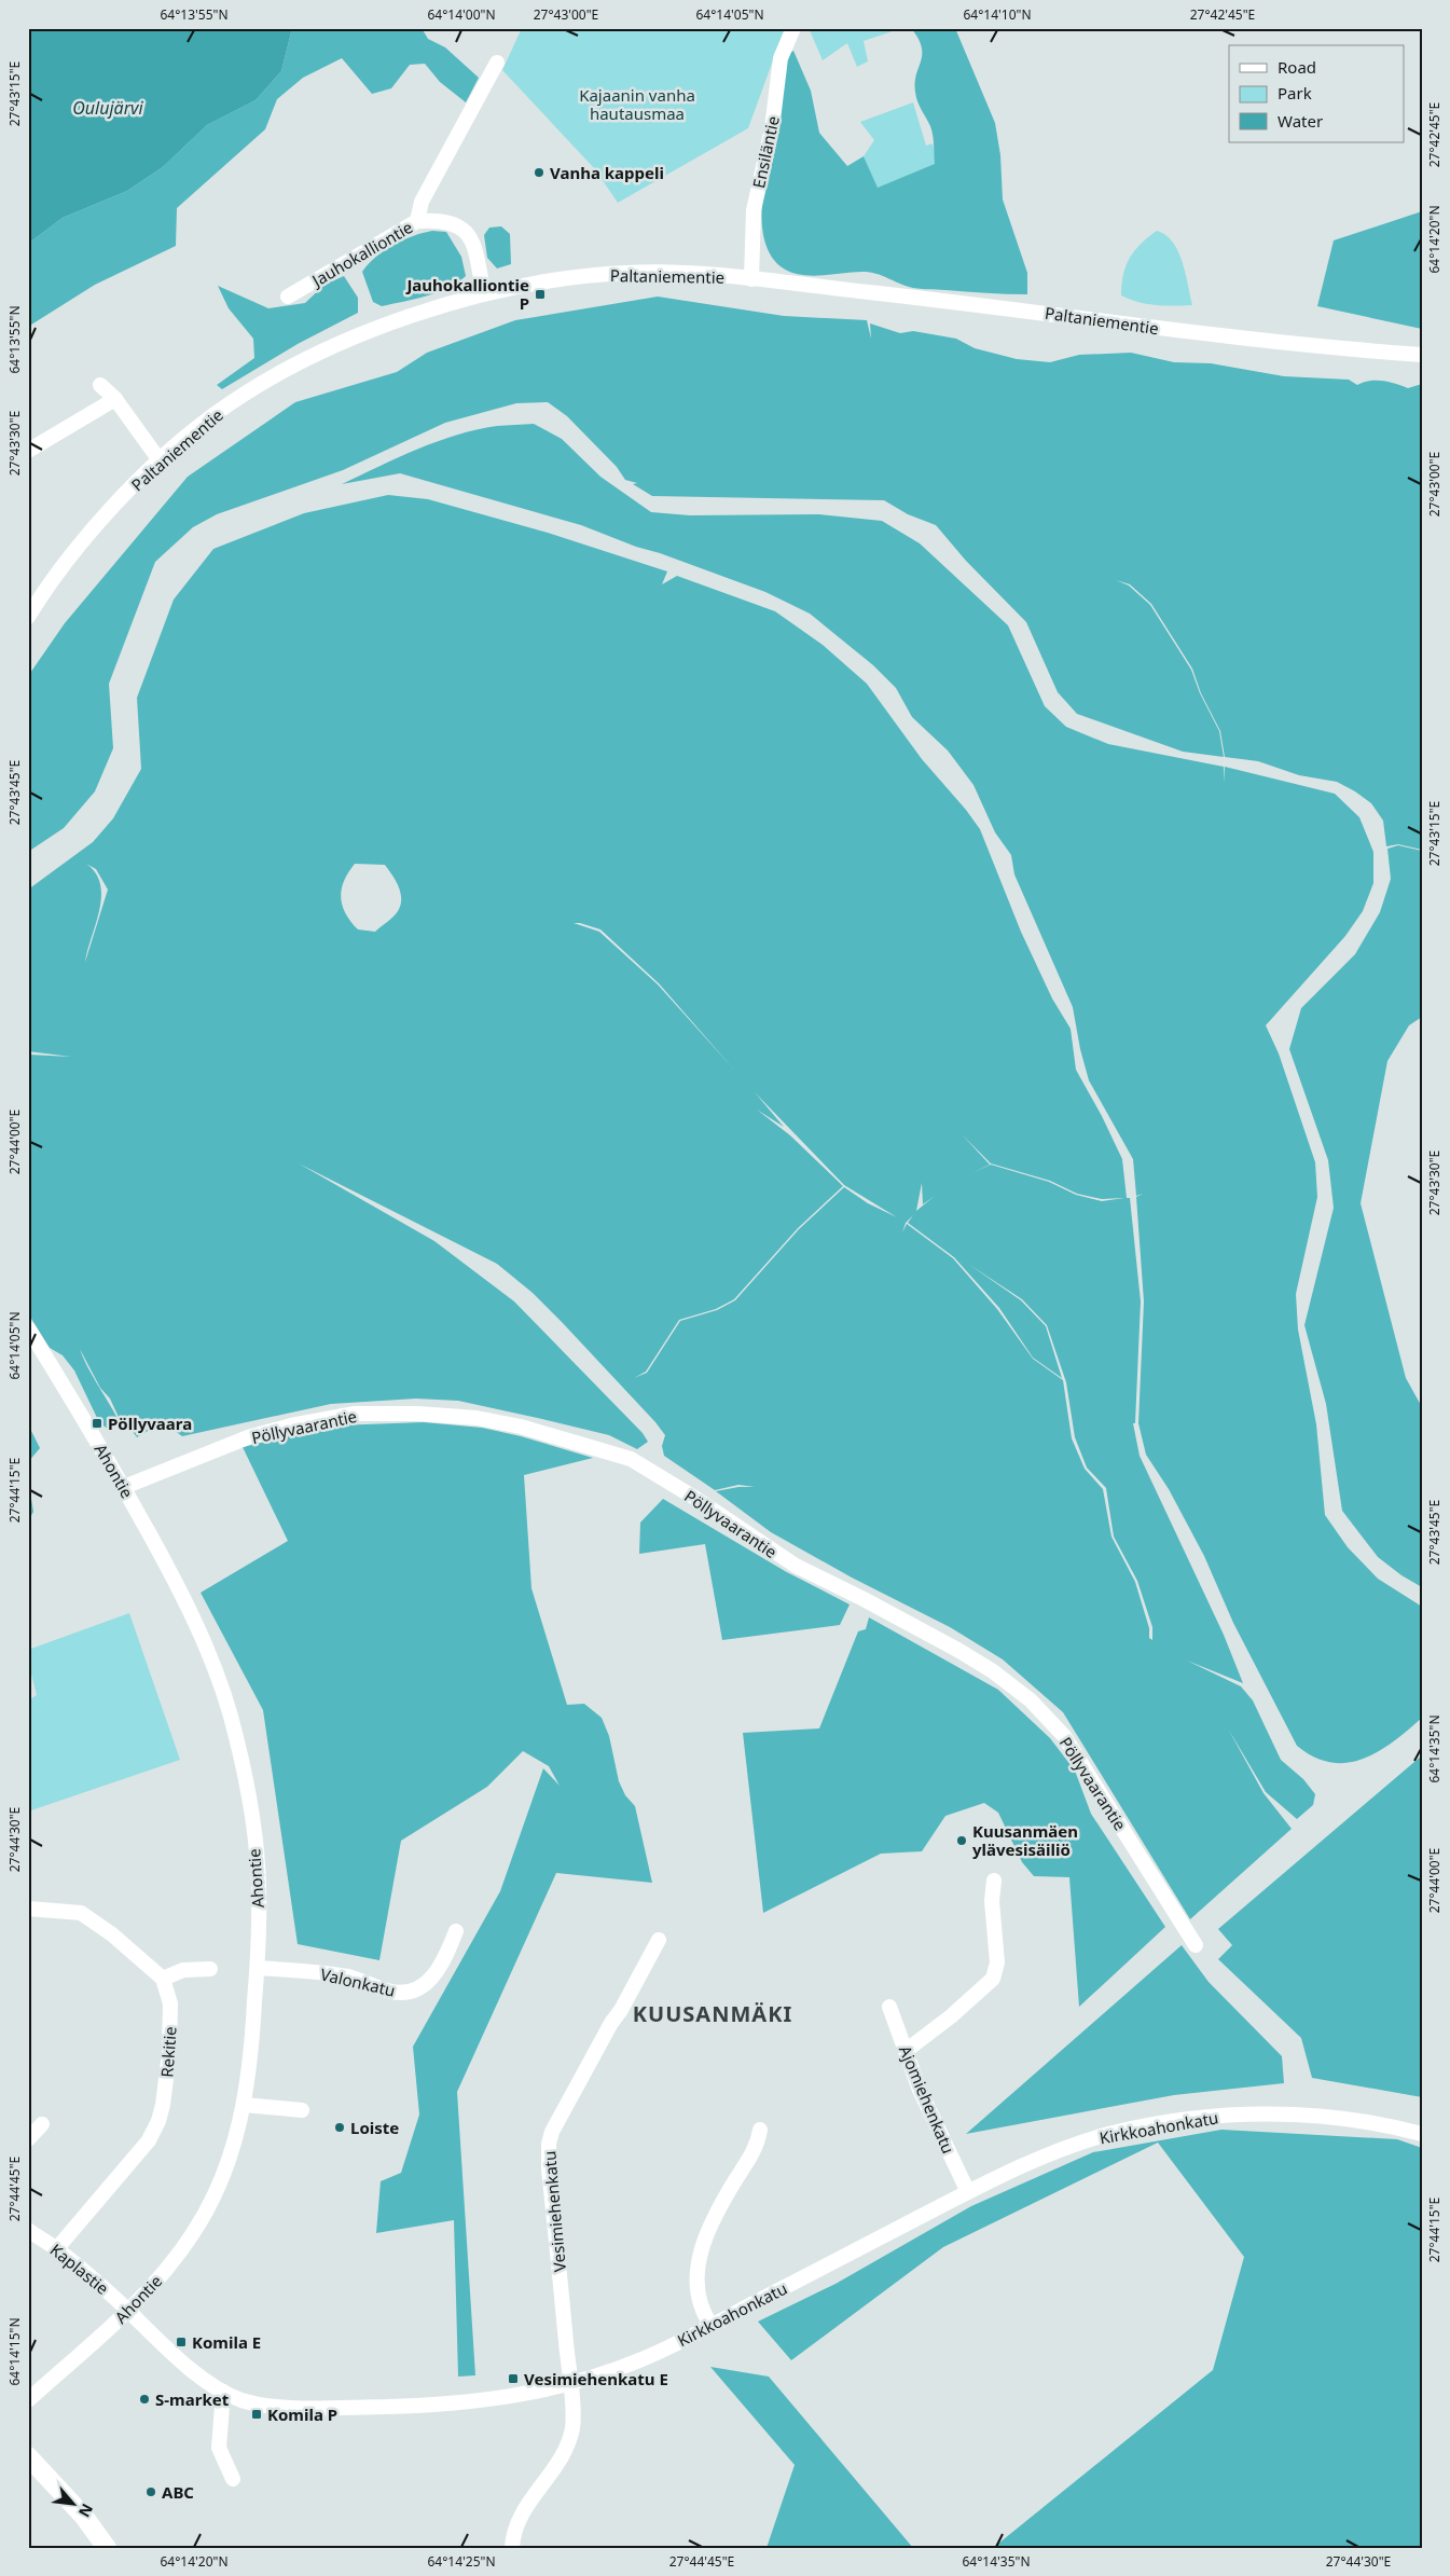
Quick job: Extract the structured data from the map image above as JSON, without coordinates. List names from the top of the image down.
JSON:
{
  "streets": {
    "street": [
      "Ensiläntie",
      "Jauhokalliontie",
      "Paltaniementie",
      "Pöllyvaarantie",
      "Ahontie",
      "Valonkatu",
      "Rekitie",
      "Ajomiehenkatu",
      "Kirkkoahonkatu",
      "Vesimiehenkatu",
      "Kaplastie"
    ]
  },
  "crossings": [
    ["Ensiläntie", "Paltaniementie"],
    ["Jauhokalliontie", "Paltaniementie"],
    ["Pöllyvaarantie", "Ahontie"],
    ["Ahontie", "Valonkatu"],
    ["Ahontie", "Kirkkoahonkatu"],
    ["Ahontie", "Kaplastie"],
    ["Rekitie", "Kaplastie"],
    ["Ajomiehenkatu", "Kirkkoahonkatu"],
    ["Kirkkoahonkatu", "Vesimiehenkatu"],
    ["Kirkkoahonkatu", "Kaplastie"]
  ],
  "districts": ["KUUSANMÄKI"],
  "water": ["Oulujärvi"],
  "parks": ["Kajaanin vanha hautausmaa"],
  "places": {
    "other": [
      "Vanha kappeli",
      "Kuusanmäen ylävesisäiliö",
      "Loiste",
      "S-market",
      "ABC"
    ],
    "transit": [
      "Jauhokalliontie P",
      "Pöllyvaara",
      "Komila E",
      "Vesimiehenkatu E",
      "Komila P"
    ]
  },
  "legend": ["Road", "Park", "Water"],
  "north": "bottom right",
  "coordinates": [
    "64°13'55\"N",
    "64°14'00\"N",
    "27°43'00\"E",
    "64°14'05\"N",
    "64°14'10\"N",
    "27°42'45\"E",
    "27°43'15\"E",
    "64°14'20\"N",
    "27°43'30\"E",
    "27°43'45\"E",
    "27°44'00\"E",
    "27°44'15\"E",
    "64°14'35\"N",
    "27°44'30\"E",
    "27°44'45\"E",
    "64°14'15\"N",
    "64°14'25\"N"
  ]
}
